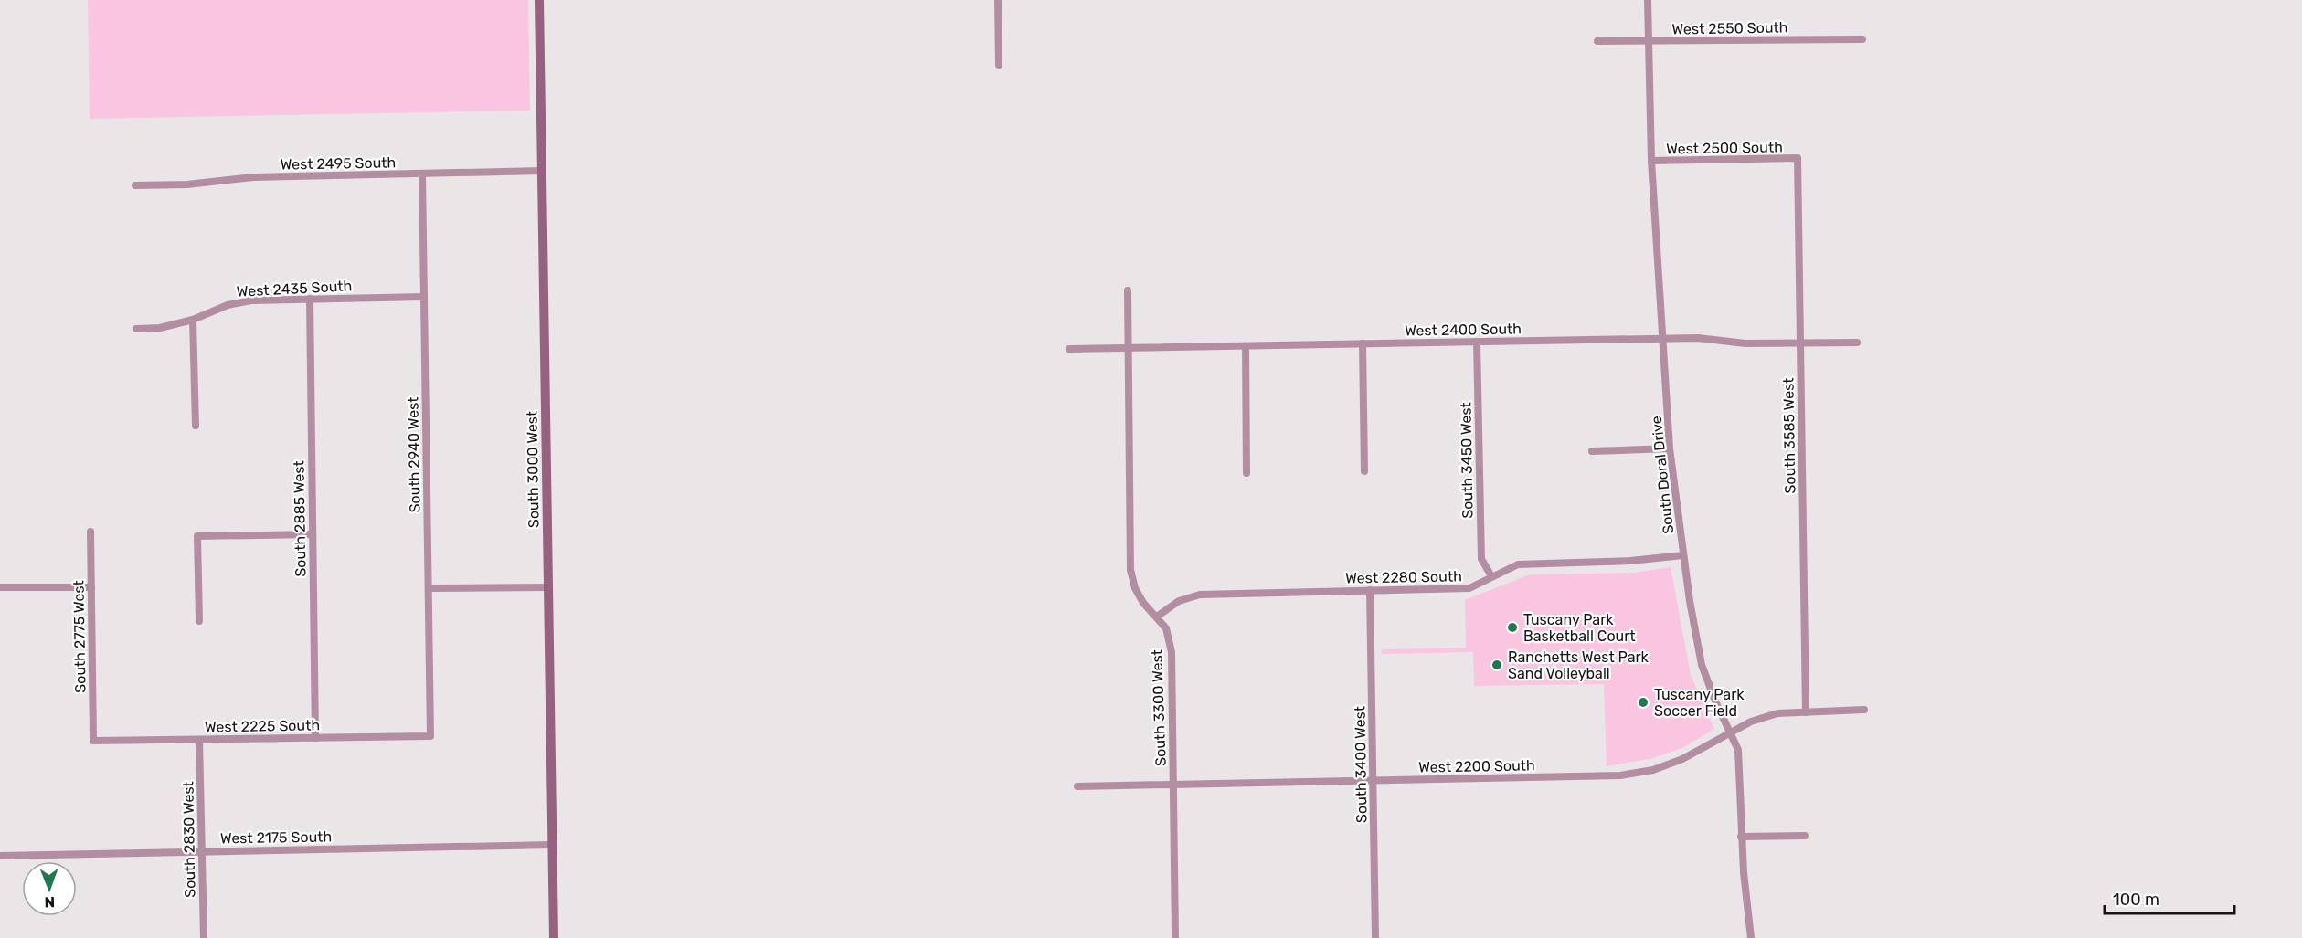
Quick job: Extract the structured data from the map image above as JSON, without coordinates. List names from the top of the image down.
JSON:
{
  "streets": {
    "street": [
      "West 2550 South",
      "West 2500 South",
      "West 2495 South",
      "West 2435 South",
      "West 2400 South",
      "South 3585 West",
      "South 2940 West",
      "South 3450 West",
      "South 3000 West",
      "South Doral Drive",
      "South 2885 West",
      "West 2280 South",
      "South 2775 West",
      "South 3300 West",
      "West 2225 South",
      "South 3400 West",
      "West 2200 South",
      "West 2175 South",
      "South 2830 West"
    ]
  },
  "crossings": [
    ["West 2550 South", "South Doral Drive"],
    ["West 2500 South", "South 3585 West"],
    ["West 2500 South", "South Doral Drive"],
    ["West 2495 South", "South 2940 West"],
    ["West 2495 South", "South 3000 West"],
    ["West 2435 South", "South 2940 West"],
    ["West 2435 South", "South 2885 West"],
    ["West 2400 South", "South 3585 West"],
    ["West 2400 South", "South 3450 West"],
    ["West 2400 South", "South Doral Drive"],
    ["West 2400 South", "South 3300 West"],
    ["South 3585 West", "West 2200 South"],
    ["South 2940 West", "West 2225 South"],
    ["South 3450 West", "West 2280 South"],
    ["South 3000 West", "West 2175 South"],
    ["South Doral Drive", "West 2280 South"],
    ["South Doral Drive", "West 2200 South"],
    ["South 2885 West", "West 2225 South"],
    ["West 2280 South", "South 3300 West"],
    ["West 2280 South", "South 3400 West"],
    ["South 2775 West", "West 2225 South"],
    ["South 3300 West", "West 2200 South"],
    ["West 2225 South", "South 2830 West"],
    ["South 3400 West", "West 2200 South"],
    ["West 2175 South", "South 2830 West"]
  ],
  "places": ["Tuscany Park Basketball Court", "Ranchetts West Park Sand Volleyball", "Tuscany Park Soccer Field"],
  "scale_bar": "100 m",
  "north": "bottom"
}
